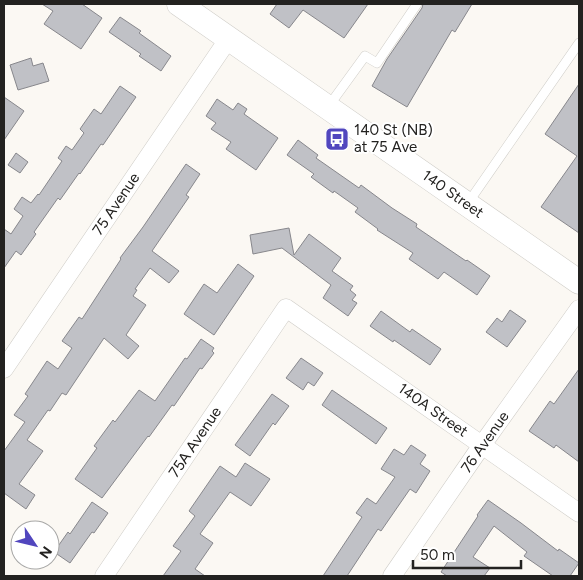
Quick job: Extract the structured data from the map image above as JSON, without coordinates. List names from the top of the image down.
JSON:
{
  "streets": {
    "main road": ["140 Street"],
    "street": [
      "75 Avenue",
      "140A Street",
      "75A Avenue",
      "76 Avenue"
    ]
  },
  "crossings": [
    ["140 Street", "75 Avenue"],
    ["140A Street", "75A Avenue"],
    ["140A Street", "76 Avenue"]
  ],
  "places": {
    "bus stop": ["140 St (NB) at 75 Ave"]
  },
  "scale_bar": "50 m",
  "north": "bottom right"
}
